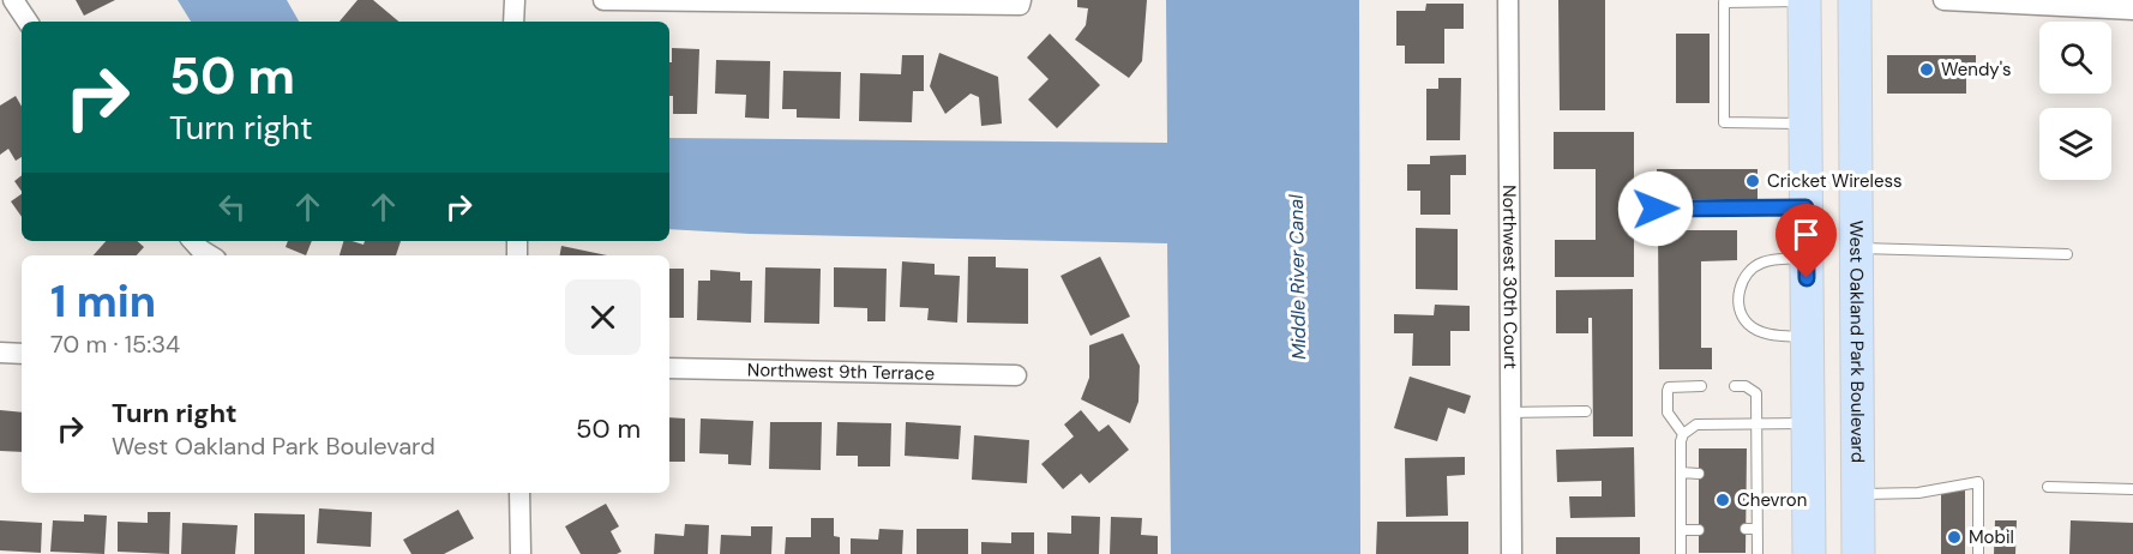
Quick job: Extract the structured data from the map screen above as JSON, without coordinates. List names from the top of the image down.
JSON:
{
  "streets": {
    "main road": ["West Oakland Park Boulevard"],
    "street": ["Northwest 30th Court", "Northwest 9th Terrace"]
  },
  "water": ["Middle River Canal"],
  "places": [
    "Wendy's",
    "Cricket Wireless",
    "Chevron",
    "Mobil"
  ],
  "page": {
    "turn": ["50 m", "Turn right"],
    "heading": ["1 min", "70 m · 15:34"],
    "list": [
      {
        "name": "Turn right",
        "note": "West Oakland Park Boulevard",
        "value": "50 m"
      }
    ]
  }
}
